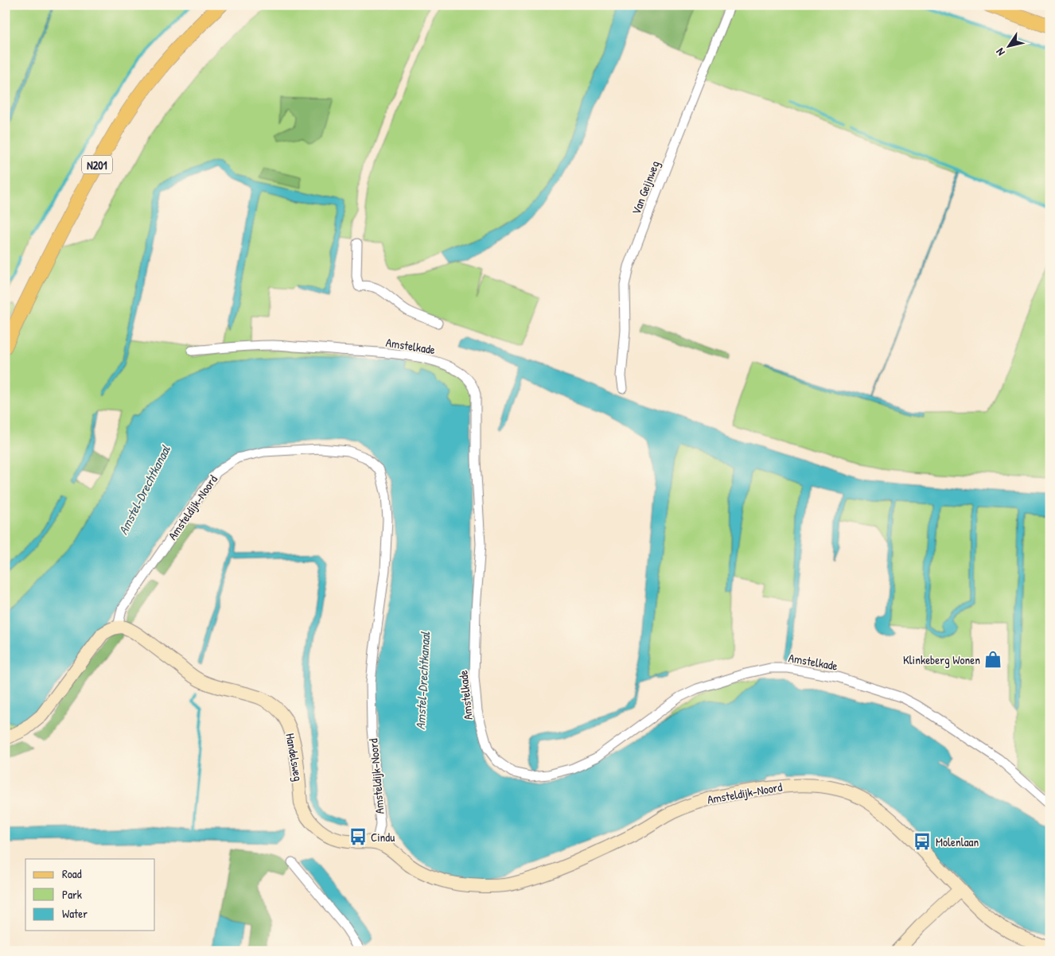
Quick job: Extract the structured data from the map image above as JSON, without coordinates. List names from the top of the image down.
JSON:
{
  "streets": {
    "main road": ["N201"],
    "street": [
      "Van Geijnweg",
      "Amstelkade",
      "Amsteldijk-Noord",
      "Handelsweg"
    ]
  },
  "crossings": [
    ["Amsteldijk-Noord", "Handelsweg"]
  ],
  "water": ["Amstel-Drechtkanaal"],
  "places": {
    "shop": ["Klinkeberg Wonen"],
    "bus stop": ["Cindu", "Molenlaan"]
  },
  "legend": ["Road", "Park", "Water"],
  "north": "bottom left"
}
